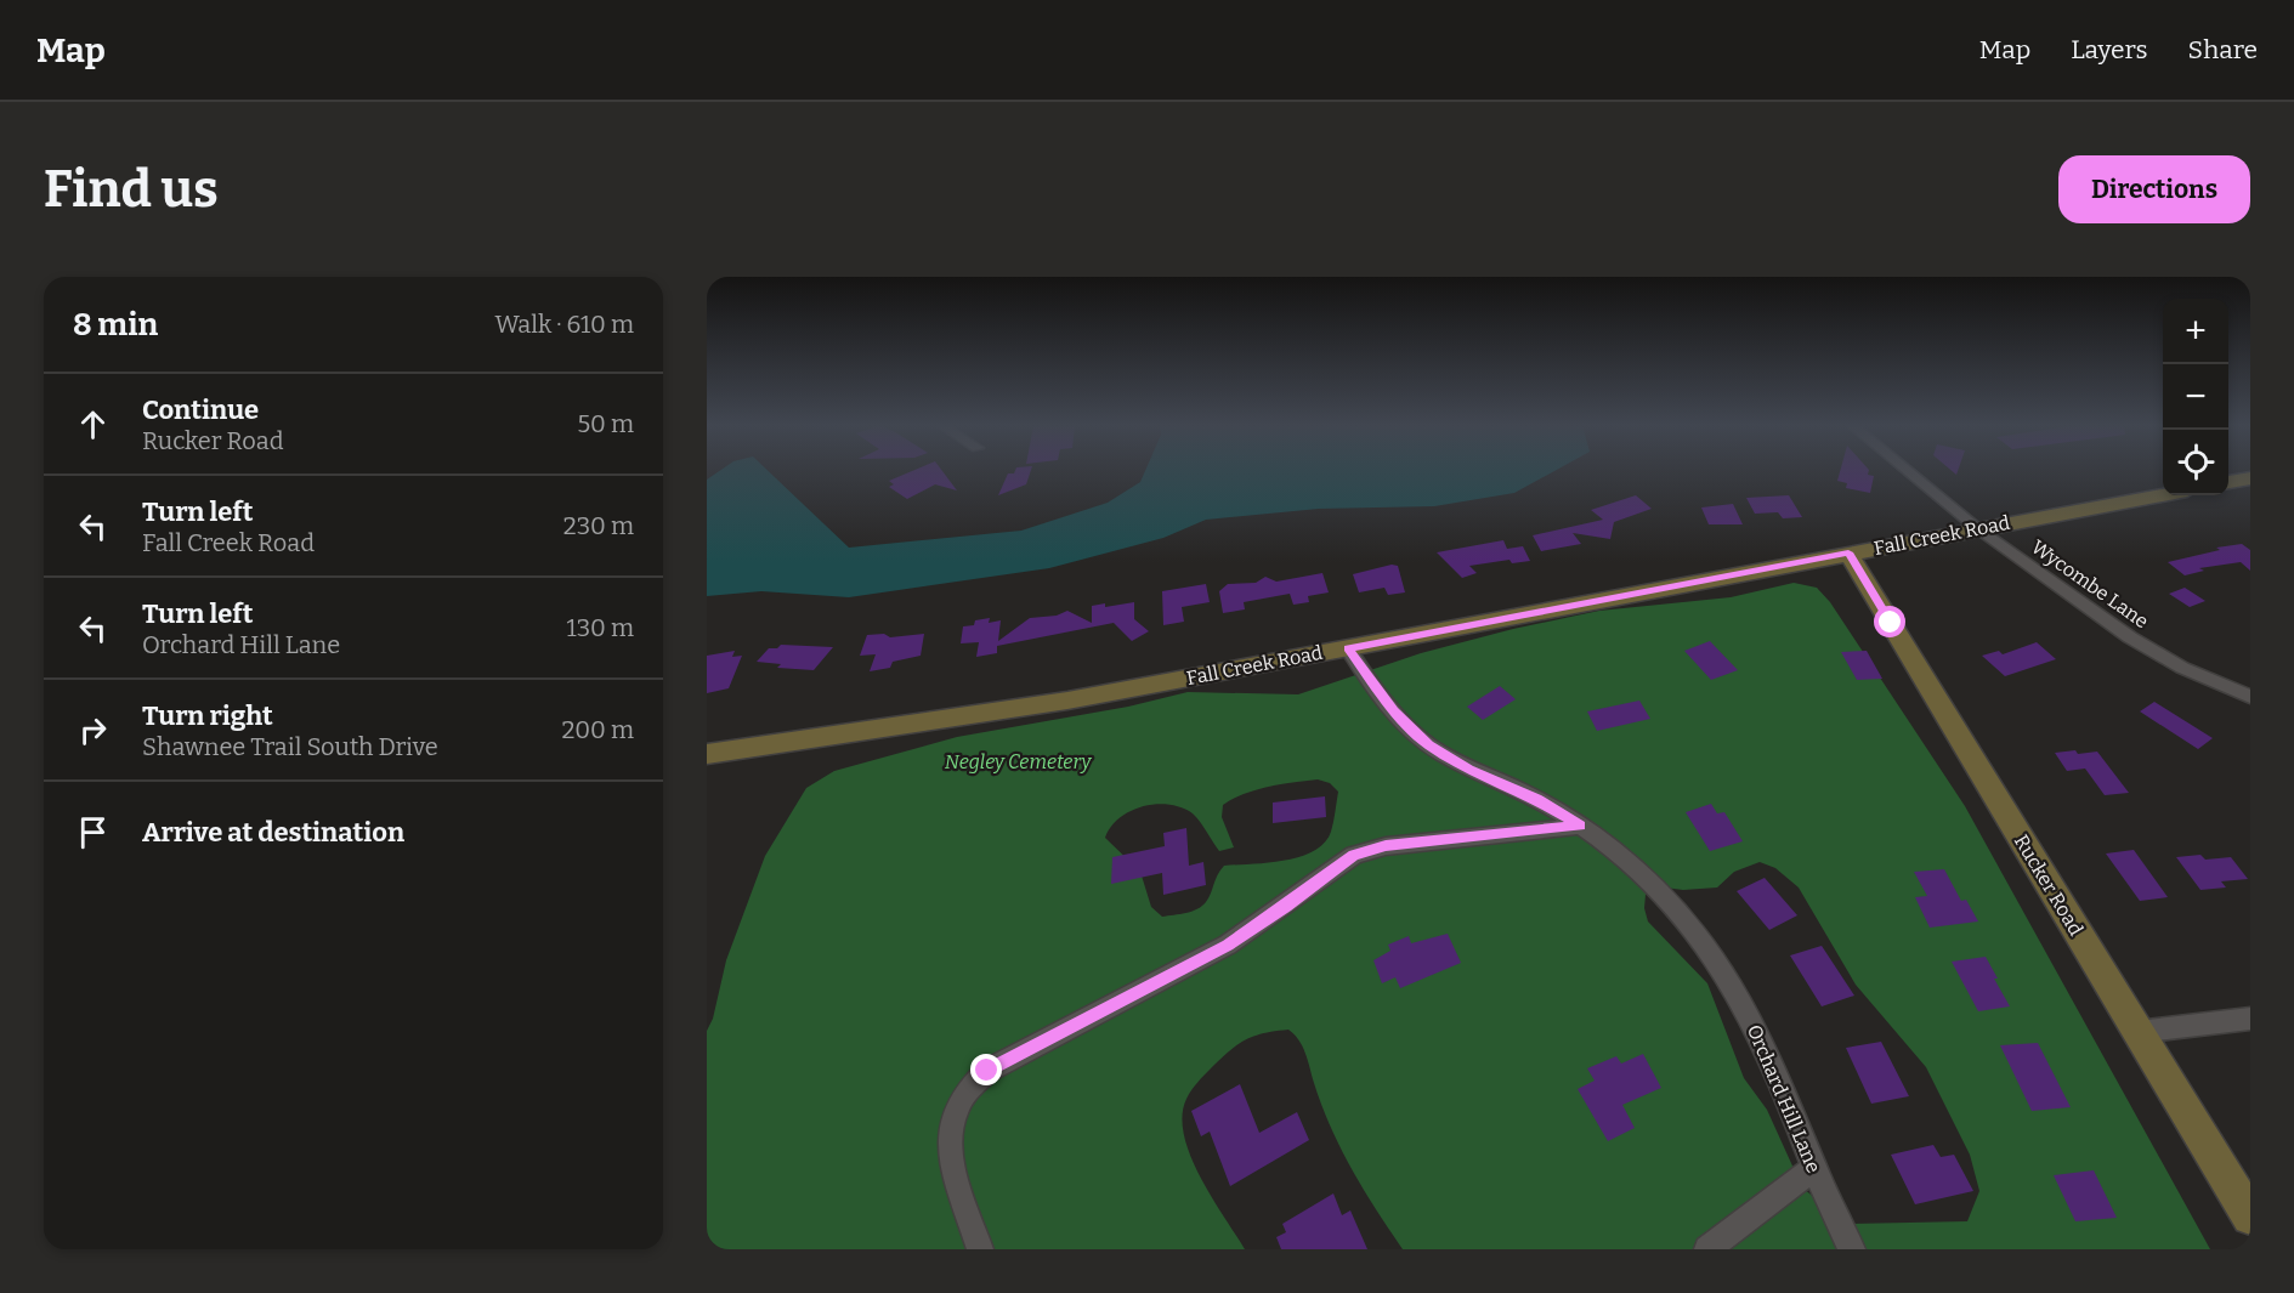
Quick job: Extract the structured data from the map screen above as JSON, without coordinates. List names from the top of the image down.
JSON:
{
  "streets": {
    "main road": ["Fall Creek Road", "Rucker Road"],
    "street": ["Wycombe Lane", "Orchard Hill Lane"]
  },
  "crossings": [
    ["Fall Creek Road", "Wycombe Lane"],
    ["Fall Creek Road", "Rucker Road"],
    ["Fall Creek Road", "Orchard Hill Lane"]
  ],
  "parks": ["Negley Cemetery"],
  "page": {
    "header": "Map",
    "nav": ["Map", "Layers", "Share"],
    "buttons": "Directions",
    "title": "Find us",
    "heading": ["8 min", "Walk · 610 m"],
    "map_buttons": ["+", "−"],
    "list": [
      ["Continue", "Rucker Road", "50 m"],
      ["Turn left", "Fall Creek Road", "230 m"],
      ["Turn left", "Orchard Hill Lane", "130 m"],
      ["Turn right", "Shawnee Trail South Drive", "200 m"],
      "Arrive at destination"
    ]
  }
}
